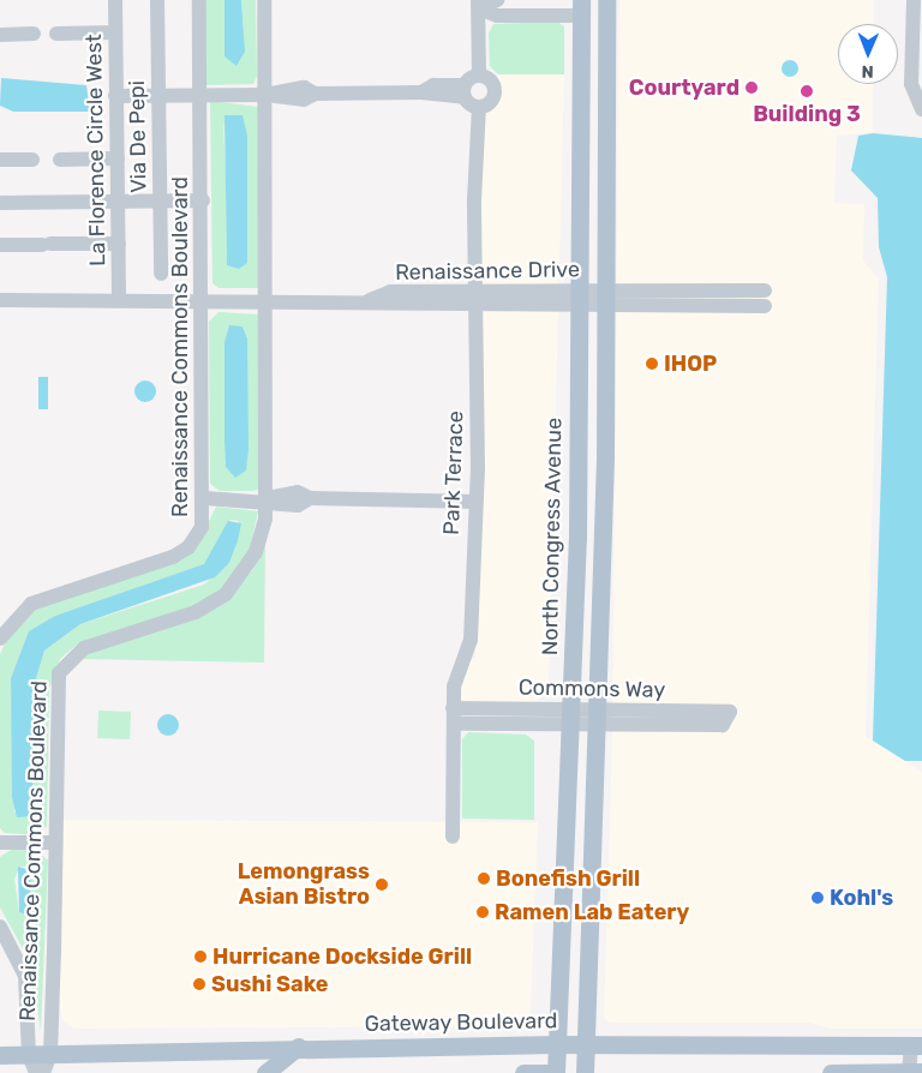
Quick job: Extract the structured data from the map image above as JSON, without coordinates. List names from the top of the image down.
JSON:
{
  "streets": {
    "main road": ["North Congress Avenue", "Gateway Boulevard"],
    "street": [
      "Via De Pepi",
      "La Florence Circle West",
      "Renaissance Drive",
      "Renaissance Commons Boulevard",
      "Park Terrace",
      "Commons Way"
    ]
  },
  "crossings": [
    ["La Florence Circle West", "Renaissance Drive"],
    ["Renaissance Drive", "Renaissance Commons Boulevard"],
    ["Renaissance Drive", "Park Terrace"],
    ["Renaissance Drive", "North Congress Avenue"],
    ["Renaissance Commons Boulevard", "Gateway Boulevard"],
    ["Park Terrace", "Commons Way"],
    ["North Congress Avenue", "Commons Way"],
    ["North Congress Avenue", "Gateway Boulevard"]
  ],
  "places": [
    "Courtyard",
    "Building 3",
    "IHOP",
    "Bonefish Grill",
    "Lemongrass Asian Bistro",
    "Kohl's",
    "Ramen Lab Eatery",
    "Hurricane Dockside Grill",
    "Sushi Sake"
  ],
  "north": "bottom"
}
